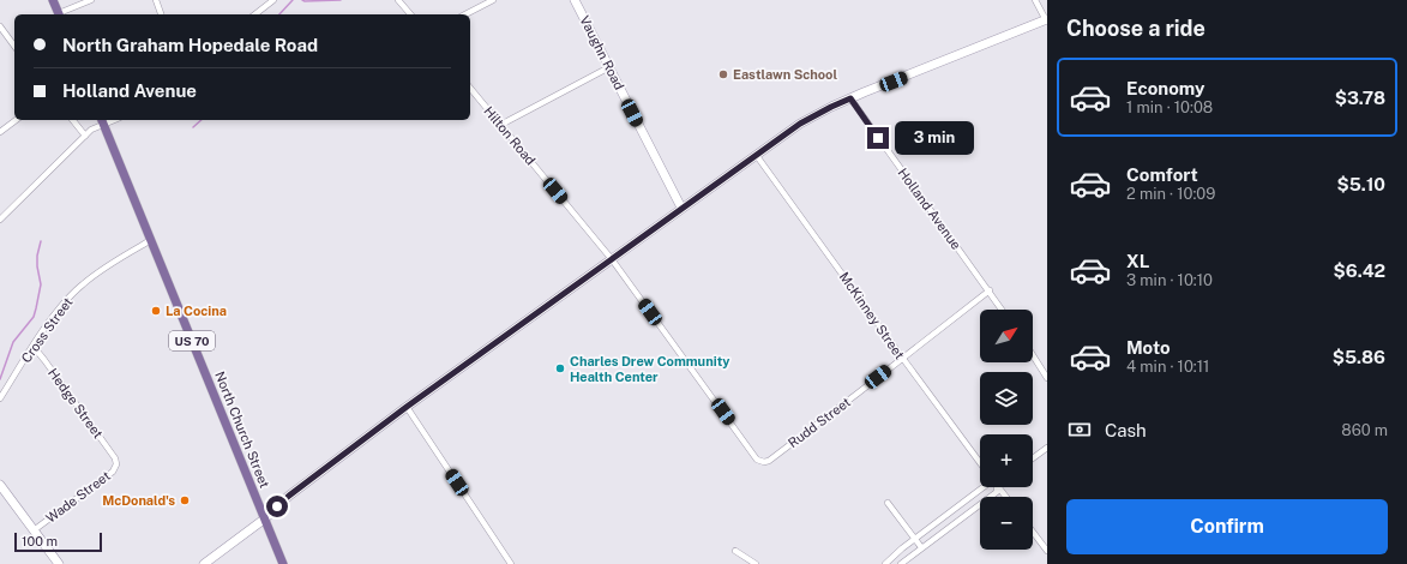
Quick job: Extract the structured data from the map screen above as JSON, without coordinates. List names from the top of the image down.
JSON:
{
  "streets": {
    "main road": ["US 70", "North Church Street"],
    "street": [
      "Vaughn Road",
      "Hilton Road",
      "Holland Avenue",
      "McKinney Street",
      "Cross Street",
      "Hedge Street",
      "Rudd Street",
      "Wade Street"
    ]
  },
  "crossings": [
    ["Hilton Road", "Rudd Street"],
    ["Holland Avenue", "Rudd Street"],
    ["McKinney Street", "Rudd Street"],
    ["Cross Street", "Hedge Street"],
    ["Cross Street", "North Church Street"],
    ["Hedge Street", "Wade Street"]
  ],
  "places": [
    "Eastlawn School",
    "La Cocina",
    "Charles Drew Community Health Center",
    "McDonald's"
  ],
  "scale_bar": "100 m",
  "north": "top right",
  "page": {
    "heading": "Choose a ride",
    "banner": ["North Graham Hopedale Road", "Holland Avenue"],
    "list": [
      {
        "name": "Economy",
        "note": "1 min · 10:08",
        "value": "$3.78"
      },
      {
        "name": "Comfort",
        "note": "2 min · 10:09",
        "value": "$5.10"
      },
      {
        "name": "XL",
        "note": "3 min · 10:10",
        "value": "$6.42"
      },
      {
        "name": "Moto",
        "note": "4 min · 10:11",
        "value": "$5.86"
      }
    ],
    "bubble": "3 min",
    "map_buttons": ["+", "−"],
    "pay": ["Cash", "860 m"],
    "buttons": "Confirm",
    "scale": "100 m"
  }
}
